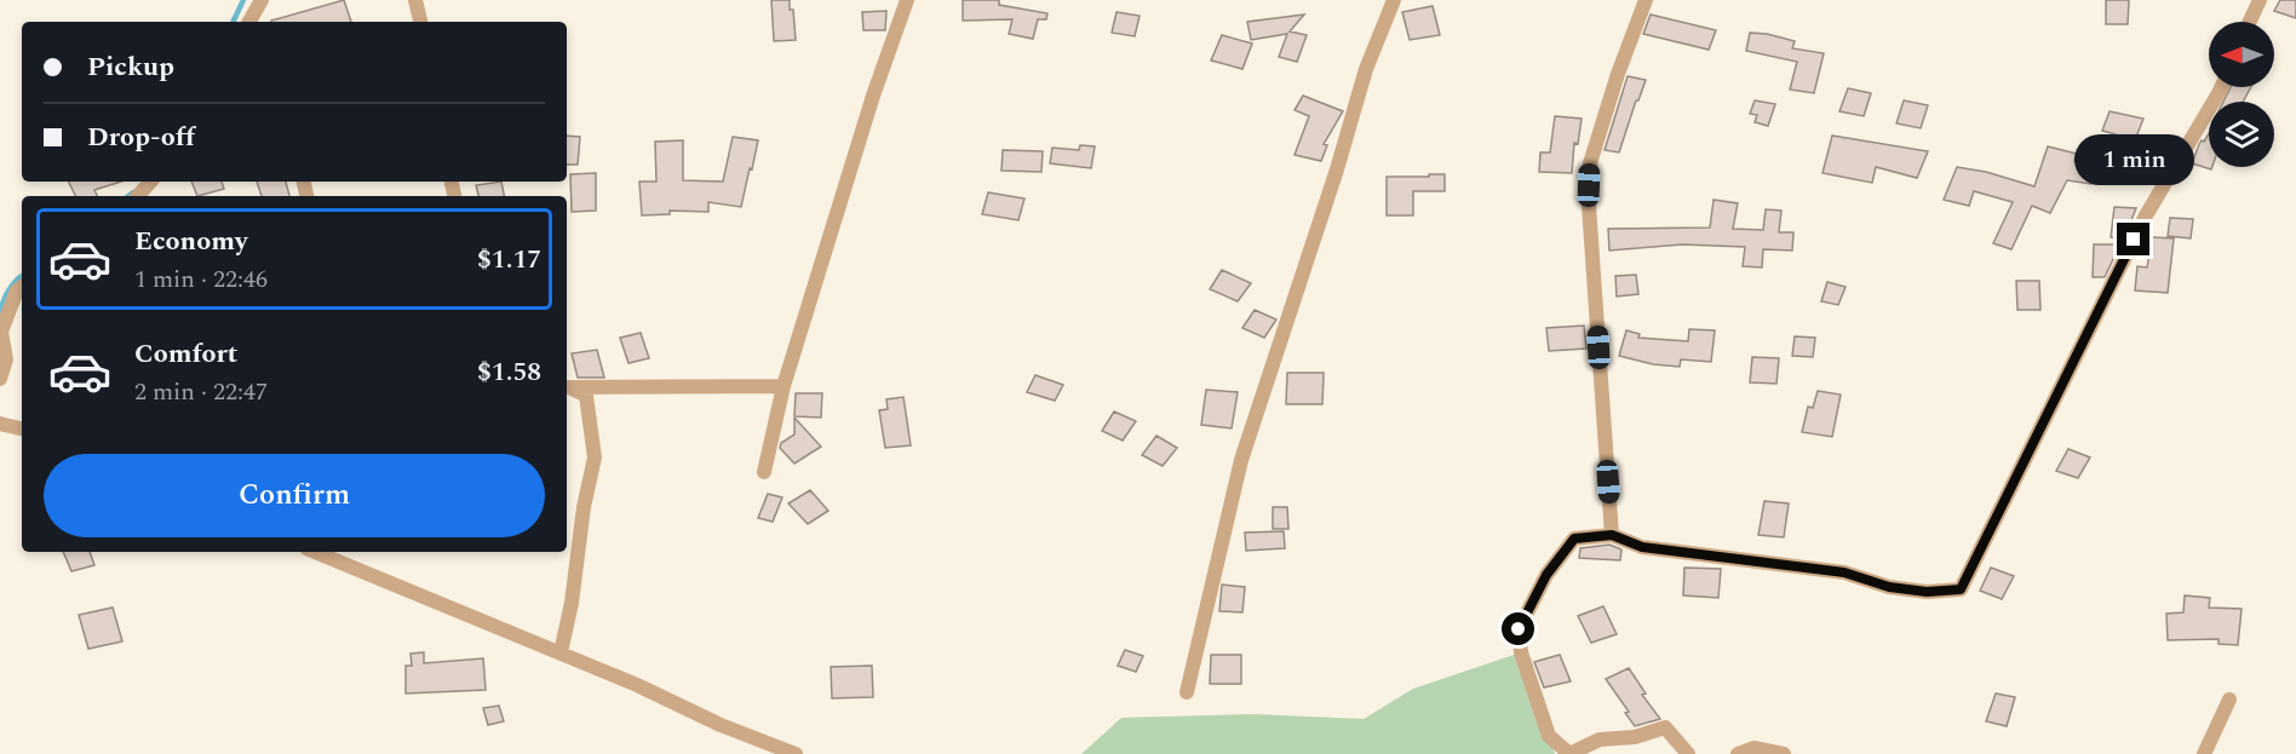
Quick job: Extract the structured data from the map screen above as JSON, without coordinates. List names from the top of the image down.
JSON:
{
  "north": "left",
  "page": {
    "banner": ["Pickup", "Drop-off"],
    "bubble": "1 min",
    "list": [
      {
        "name": "Economy",
        "note": "1 min · 22:46",
        "value": "$1.17"
      },
      {
        "name": "Comfort",
        "note": "2 min · 22:47",
        "value": "$1.58"
      }
    ],
    "buttons": "Confirm"
  }
}
